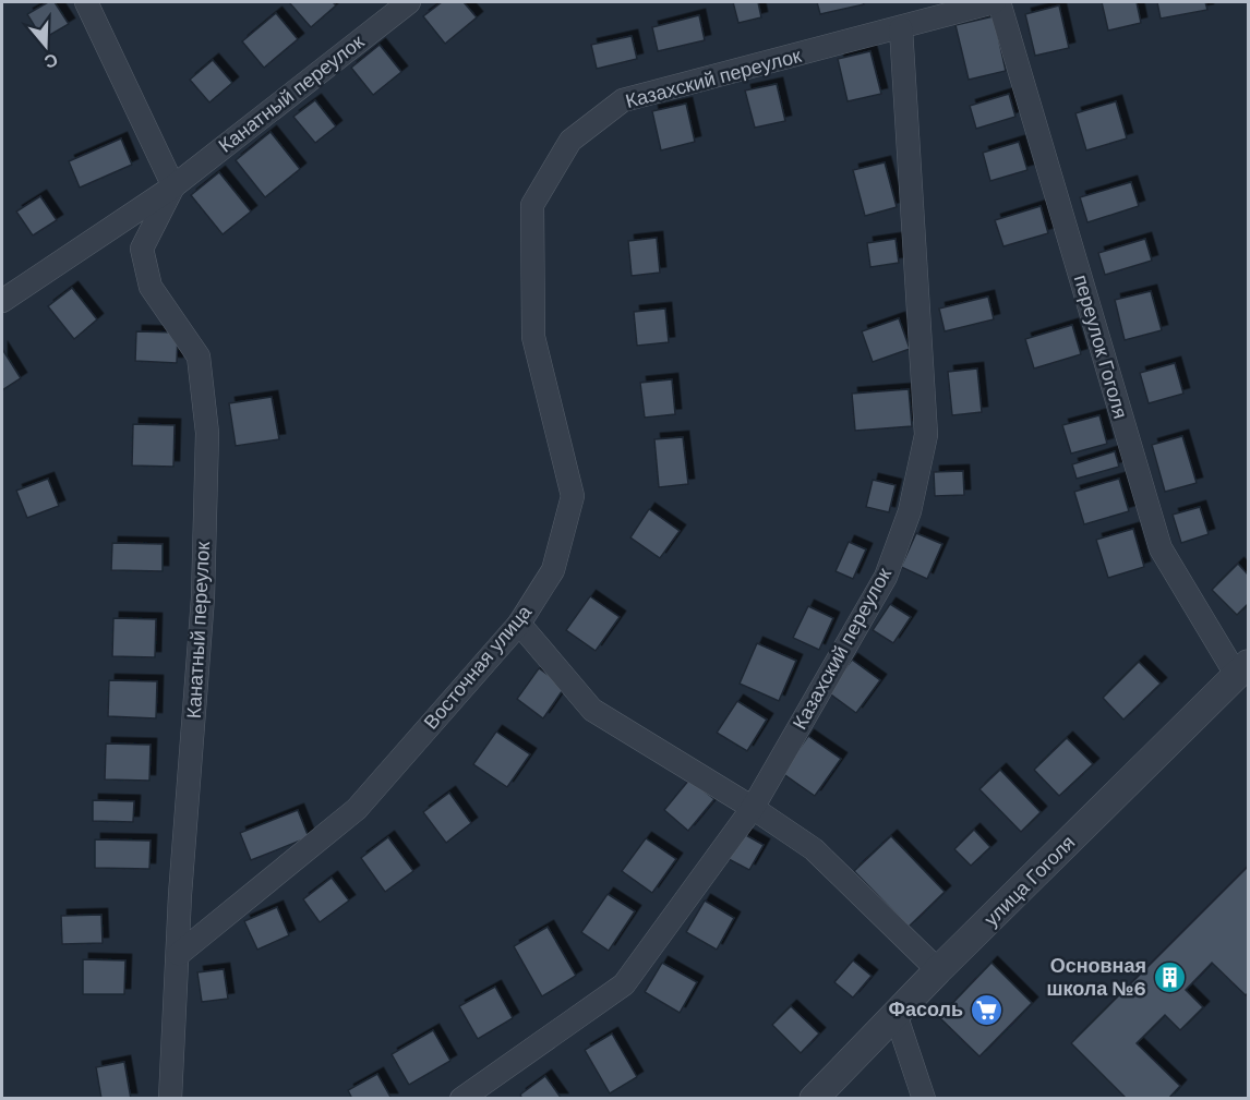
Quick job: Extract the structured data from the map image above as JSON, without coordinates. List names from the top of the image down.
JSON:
{
  "streets": {
    "street": [
      "Казахский переулок",
      "Канатный переулок",
      "переулок Гоголя",
      "Восточная улица",
      "улица Гоголя"
    ]
  },
  "crossings": [
    ["Казахский переулок", "Восточная улица"],
    ["Канатный переулок", "Восточная улица"],
    ["переулок Гоголя", "улица Гоголя"]
  ],
  "places": {
    "building": ["Основная школа №6"],
    "supermarket": ["Фасоль"]
  },
  "north": "bottom"
}
